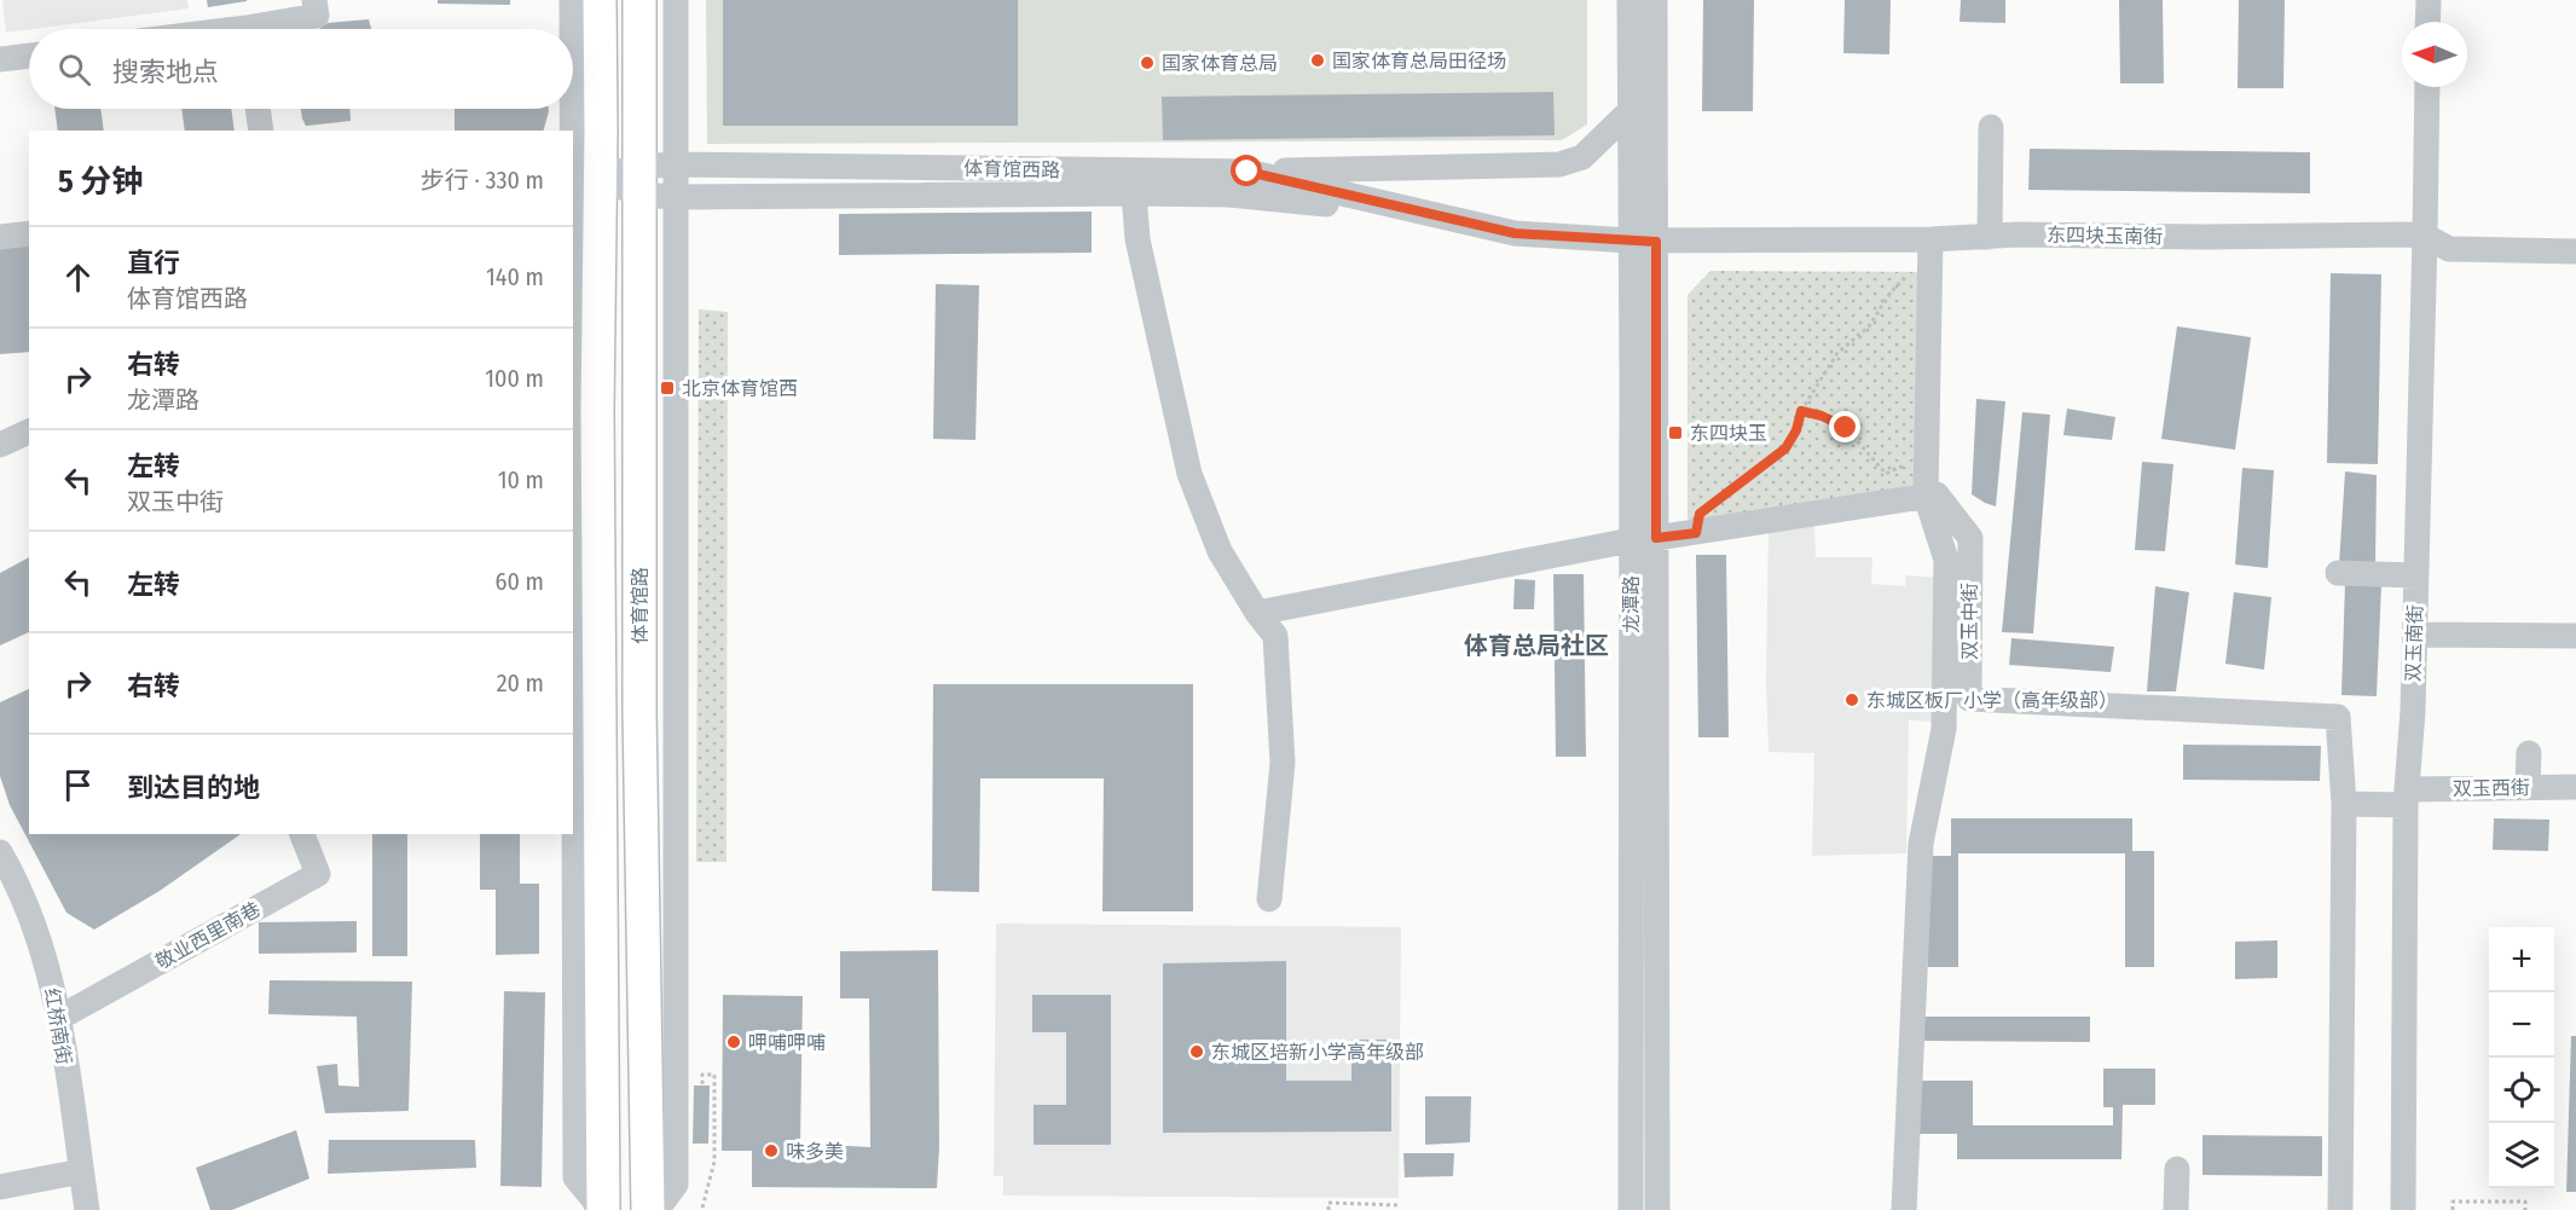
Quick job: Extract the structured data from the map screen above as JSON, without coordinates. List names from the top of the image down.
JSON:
{
  "streets": {
    "main road": ["体育馆路"],
    "street": [
      "体育馆西路",
      "东四块玉南街",
      "龙潭路",
      "双玉中街",
      "双玉南街",
      "双玉西街",
      "敬业西里南巷",
      "红桥南街"
    ]
  },
  "crossings": [
    ["体育馆西路", "东四块玉南街"],
    ["体育馆西路", "龙潭路"],
    ["体育馆西路", "体育馆路"],
    ["东四块玉南街", "龙潭路"],
    ["东四块玉南街", "双玉南街"],
    ["双玉南街", "双玉西街"],
    ["敬业西里南巷", "红桥南街"]
  ],
  "districts": ["体育总局社区"],
  "places": {
    "other": [
      "国家体育总局田径场",
      "国家体育总局",
      "东城区板厂小学（高年级部）",
      "呷哺呷哺",
      "东城区培新小学高年级部",
      "味多美"
    ],
    "transit": ["北京体育馆西", "东四块玉"]
  },
  "north": "left",
  "page": {
    "search": "搜索地点",
    "heading": ["5 分钟", "步行 · 330 m"],
    "list": [
      ["直行", "体育馆西路", "140 m"],
      ["右转", "龙潭路", "100 m"],
      ["左转", "双玉中街", "10 m"],
      ["左转", "60 m"],
      ["右转", "20 m"],
      "到达目的地"
    ],
    "map_buttons": ["+", "−"]
  }
}
